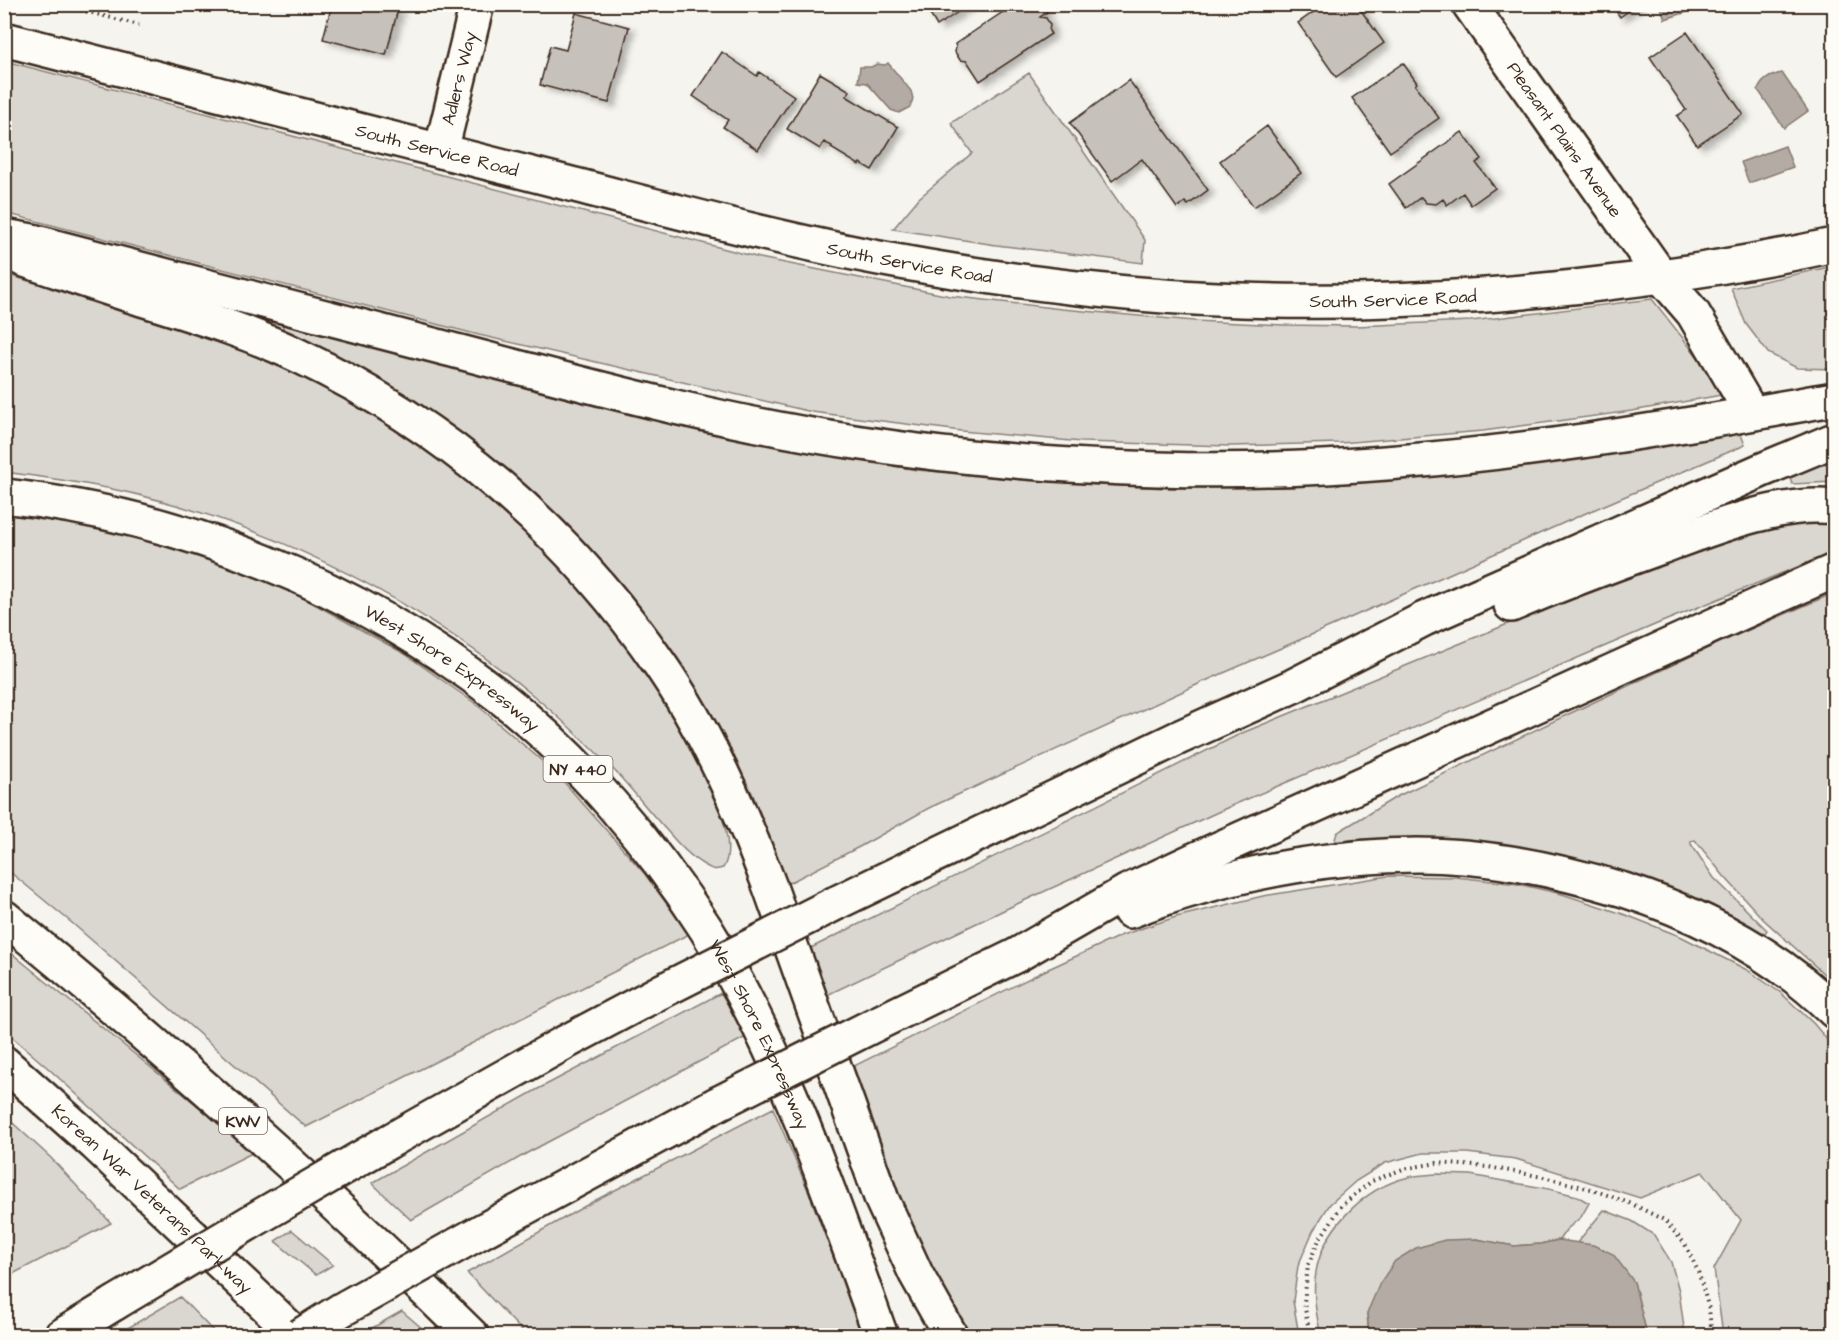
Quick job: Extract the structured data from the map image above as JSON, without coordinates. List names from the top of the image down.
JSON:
{
  "streets": {
    "main road": [
      "Adlers Way",
      "Pleasant Plains Avenue",
      "South Service Road",
      "West Shore Expressway",
      "NY 440",
      "KWV",
      "Korean War Veterans Parkway"
    ]
  },
  "crossings": [
    ["Adlers Way", "South Service Road"],
    ["Pleasant Plains Avenue", "South Service Road"]
  ]
}
